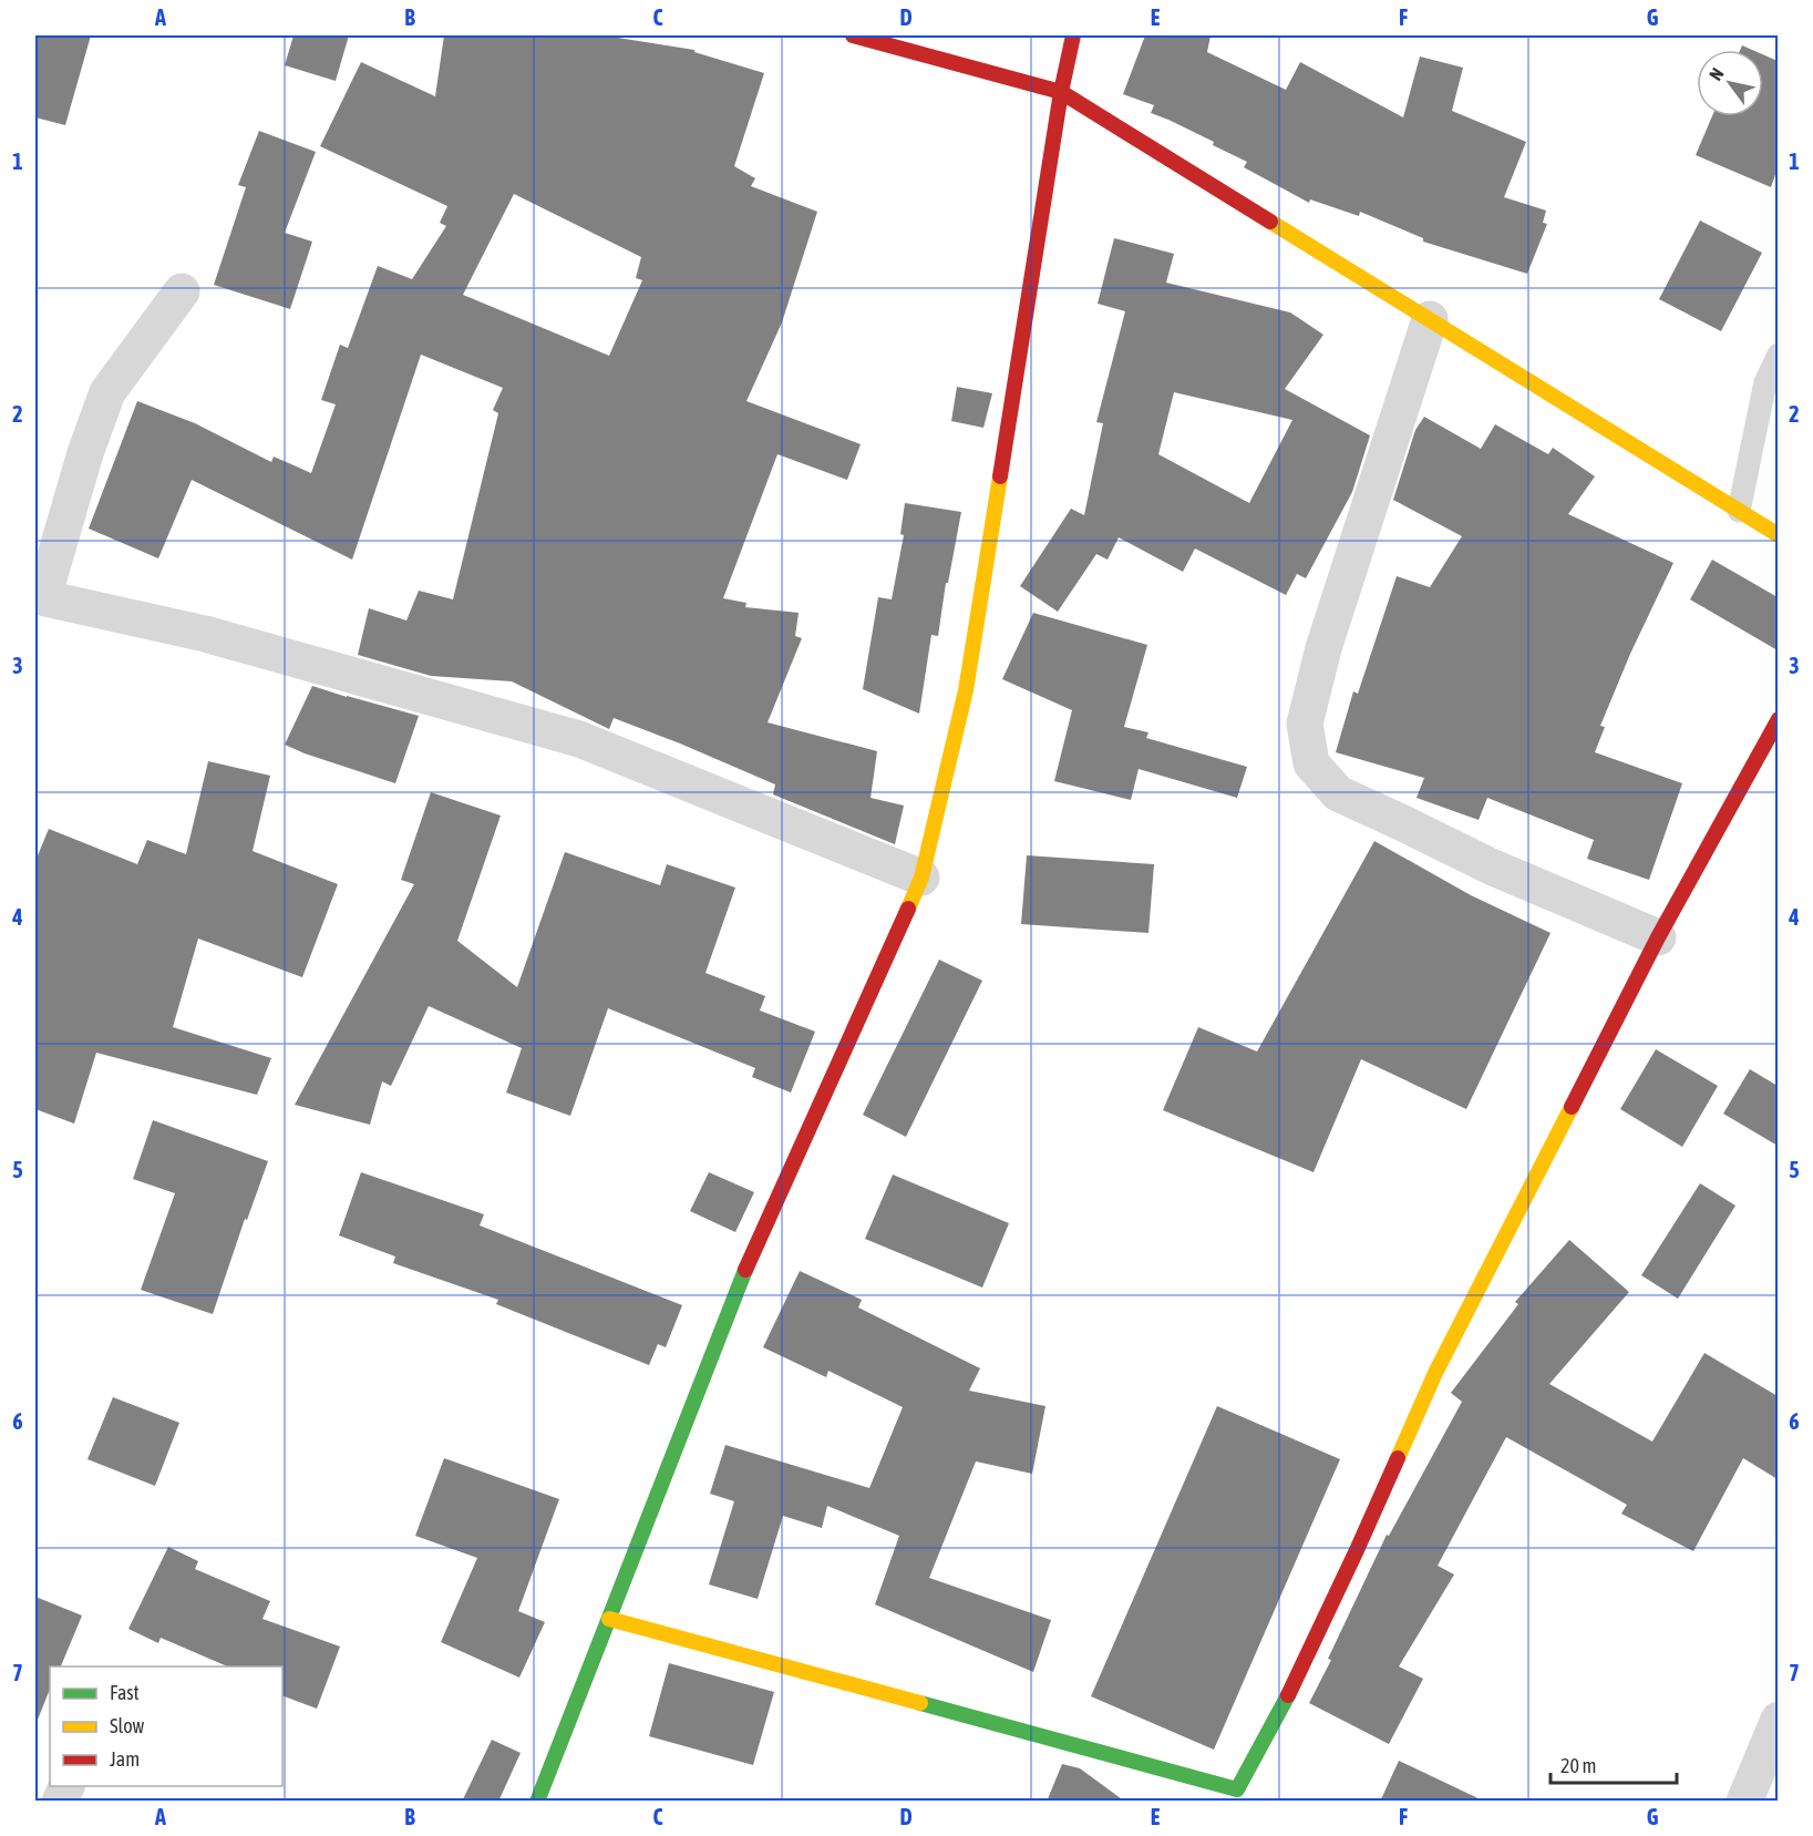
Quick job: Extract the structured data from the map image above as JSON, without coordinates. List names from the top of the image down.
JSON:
{
  "legend": ["Fast", "Slow", "Jam"],
  "scale_bar": "20 m",
  "north": "top left",
  "grid": {
    "columns": [
      "A",
      "B",
      "C",
      "D",
      "E",
      "F",
      "G"
    ],
    "rows": [
      "1",
      "2",
      "3",
      "4",
      "5",
      "6",
      "7"
    ]
  }
}
